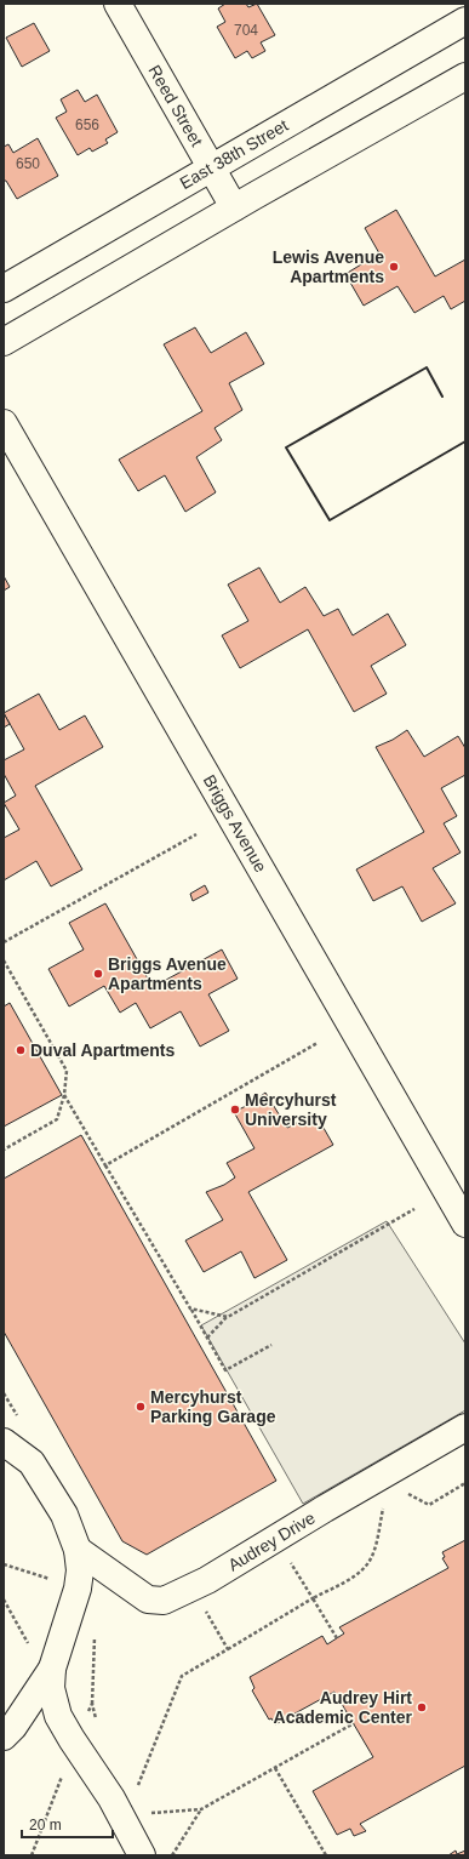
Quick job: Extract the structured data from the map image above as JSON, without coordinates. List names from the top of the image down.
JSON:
{
  "streets": {
    "street": [
      "Reed Street",
      "East 38th Street",
      "Briggs Avenue",
      "Audrey Drive"
    ]
  },
  "crossings": [
    ["Reed Street", "East 38th Street"]
  ],
  "places": [
    "Lewis Avenue Apartments",
    "Briggs Avenue Apartments",
    "Duval Apartments",
    "Mercyhurst University",
    "Mercyhurst Parking Garage",
    "Audrey Hirt Academic Center"
  ],
  "house_numbers": ["704", "656", "650"],
  "scale_bar": "20 m"
}
